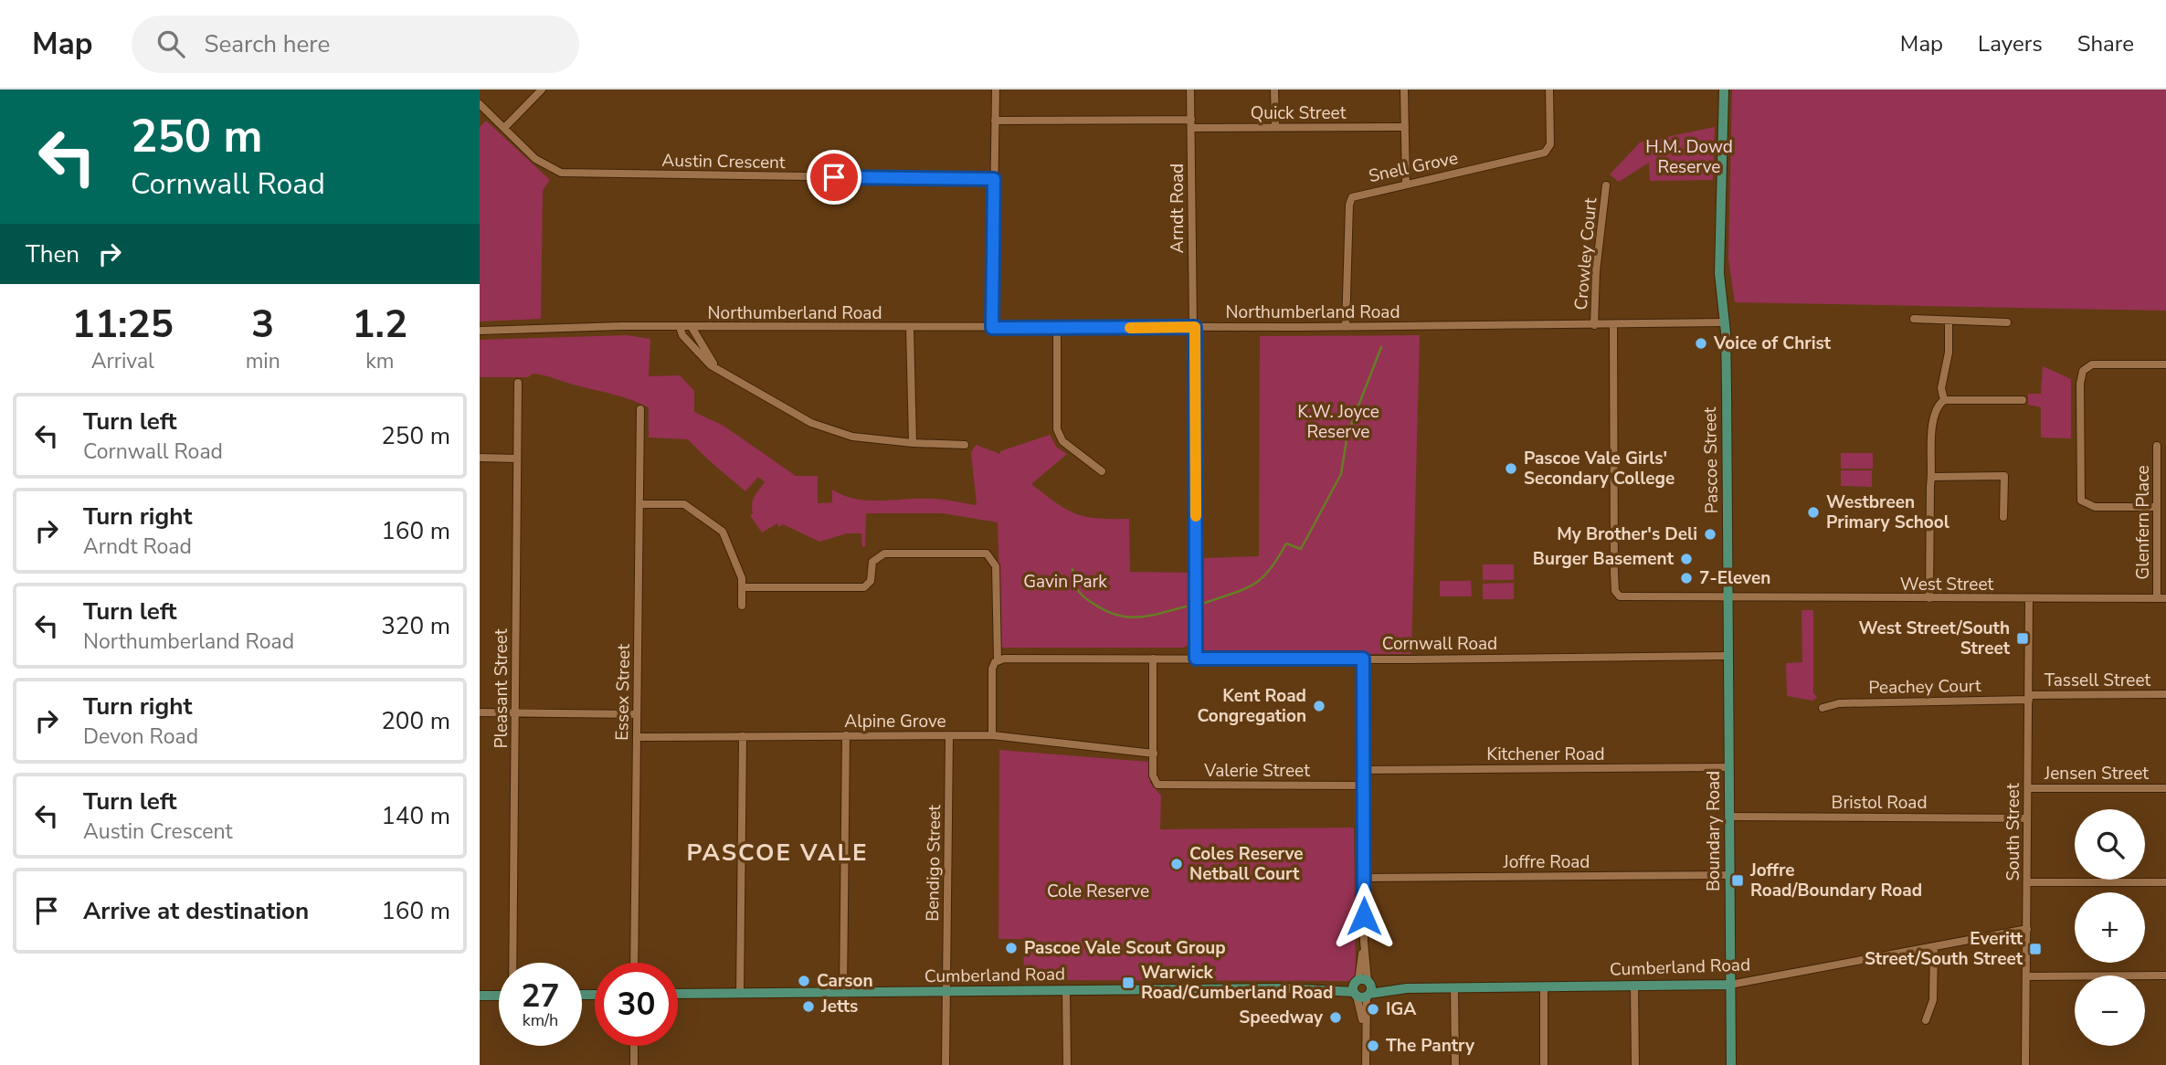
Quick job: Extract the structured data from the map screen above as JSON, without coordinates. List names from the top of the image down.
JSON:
{
  "streets": {
    "main road": ["Pascoe Street", "Boundary Road", "Cumberland Road"],
    "street": [
      "Quick Street",
      "Austin Crescent",
      "Snell Grove",
      "Arndt Road",
      "Crowley Court",
      "Northumberland Road",
      "Glenfern Place",
      "West Street",
      "Cornwall Road",
      "Tassell Street",
      "Peachey Court",
      "Pleasant Street",
      "Essex Street",
      "Alpine Grove",
      "Kitchener Road",
      "Valerie Street",
      "Jensen Street",
      "Bristol Road",
      "South Street",
      "Joffre Road",
      "Bendigo Street"
    ]
  },
  "crossings": [
    ["Quick Street", "Arndt Road"],
    ["Snell Grove", "Northumberland Road"],
    ["Arndt Road", "Northumberland Road"],
    ["Arndt Road", "Cornwall Road"],
    ["Crowley Court", "Northumberland Road"],
    ["Northumberland Road", "Pascoe Street"],
    ["Northumberland Road", "West Street"],
    ["Pascoe Street", "West Street"],
    ["Pascoe Street", "Boundary Road"],
    ["Glenfern Place", "West Street"],
    ["West Street", "Boundary Road"],
    ["West Street", "South Street"],
    ["Cornwall Road", "Boundary Road"],
    ["Tassell Street", "Peachey Court"],
    ["Tassell Street", "South Street"],
    ["Peachey Court", "South Street"],
    ["Essex Street", "Alpine Grove"],
    ["Alpine Grove", "Valerie Street"],
    ["Alpine Grove", "Bendigo Street"],
    ["Kitchener Road", "Boundary Road"],
    ["Jensen Street", "South Street"],
    ["Bristol Road", "Boundary Road"],
    ["Bristol Road", "South Street"],
    ["Boundary Road", "Joffre Road"],
    ["Boundary Road", "Cumberland Road"],
    ["South Street", "Cumberland Road"],
    ["Bendigo Street", "Cumberland Road"]
  ],
  "districts": ["PASCOE VALE"],
  "parks": [
    "H.M. Dowd Reserve",
    "K.W. Joyce Reserve",
    "Gavin Park",
    "Cole Reserve"
  ],
  "places": {
    "other": [
      "Voice of Christ",
      "Pascoe Vale Girls' Secondary College",
      "Westbreen Primary School",
      "My Brother's Deli",
      "Burger Basement",
      "7-Eleven",
      "Kent Road Congregation",
      "Coles Reserve Netball Court",
      "Pascoe Vale Scout Group",
      "Carson",
      "Jetts",
      "IGA",
      "Speedway",
      "The Pantry"
    ],
    "transit": [
      "West Street/South Street",
      "Joffre Road/Boundary Road",
      "Everitt Street/South Street",
      "Warwick Road/Cumberland Road"
    ]
  },
  "page": {
    "header": "Map",
    "search": "Search here",
    "nav": ["Map", "Layers", "Share"],
    "turn": ["250 m", "Cornwall Road"],
    "then": "Then",
    "eta": [
      "11:25",
      "Arrival",
      "3",
      "min",
      "1.2",
      "km"
    ],
    "list": [
      {
        "name": "Turn left",
        "note": "Cornwall Road",
        "value": "250 m"
      },
      {
        "name": "Turn right",
        "note": "Arndt Road",
        "value": "160 m"
      },
      {
        "name": "Turn left",
        "note": "Northumberland Road",
        "value": "320 m"
      },
      {
        "name": "Turn right",
        "note": "Devon Road",
        "value": "200 m"
      },
      {
        "name": "Turn left",
        "note": "Austin Crescent",
        "value": "140 m"
      },
      {
        "name": "Arrive at destination",
        "value": "160 m"
      }
    ],
    "map_buttons": ["+", "−"],
    "speed": "27 km/h",
    "limit": "30"
  }
}
